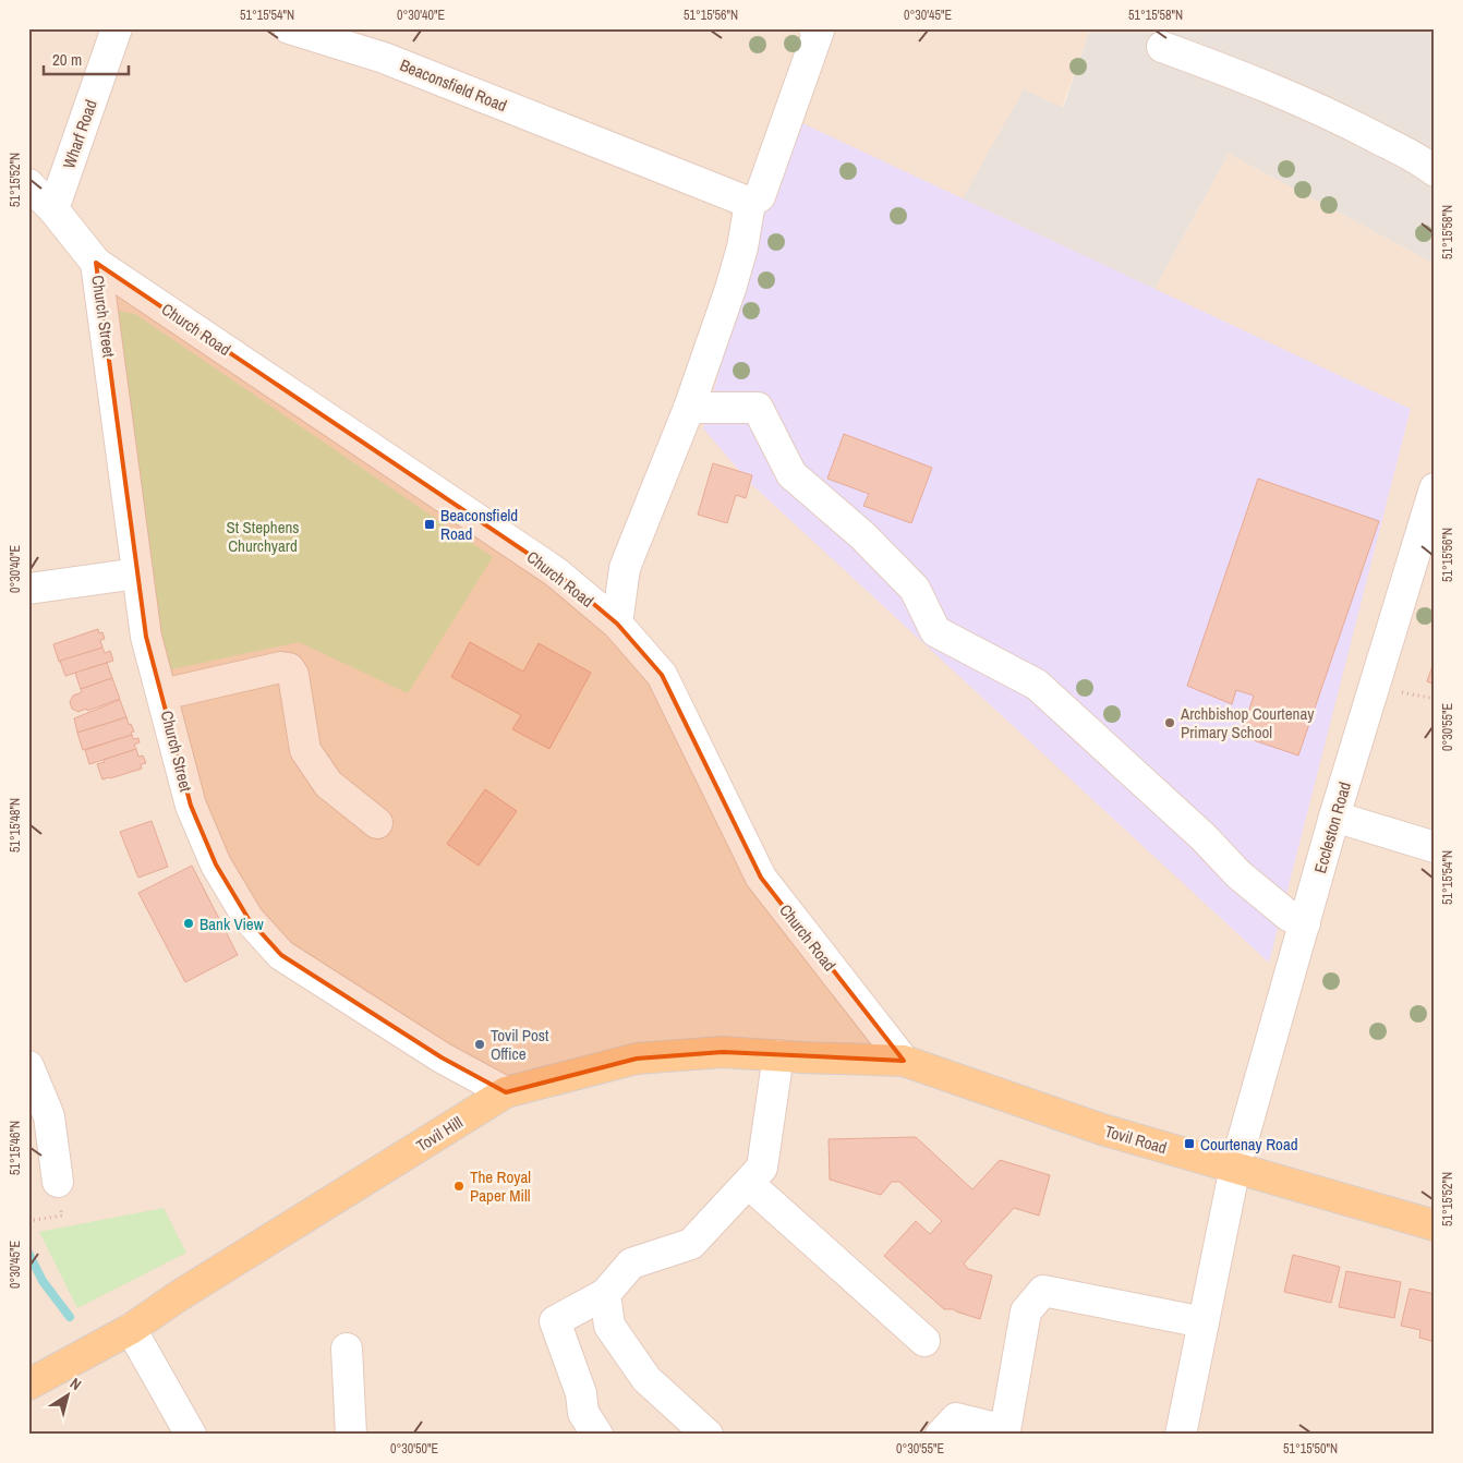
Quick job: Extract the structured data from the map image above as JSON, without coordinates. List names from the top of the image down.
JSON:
{
  "streets": {
    "main road": ["Tovil Hill", "Tovil Road"],
    "street": [
      "Beaconsfield Road",
      "Wharf Road",
      "Church Street",
      "Church Road",
      "Eccleston Road"
    ]
  },
  "crossings": [
    ["Wharf Road", "Church Road"],
    ["Church Street", "Church Road"],
    ["Church Street", "Tovil Hill"],
    ["Church Road", "Tovil Hill"],
    ["Church Road", "Tovil Road"],
    ["Eccleston Road", "Tovil Road"],
    ["Tovil Hill", "Tovil Road"]
  ],
  "parks": ["St Stephens Churchyard"],
  "places": {
    "transit": ["Beaconsfield Road", "Courtenay Road"],
    "other": [
      "Archbishop Courtenay Primary School",
      "Bank View",
      "Tovil Post Office",
      "The Royal Paper Mill"
    ]
  },
  "scale_bar": "20 m",
  "north": "top right",
  "coordinates": [
    "51°15'54\"N",
    "0°30'40\"E",
    "51°15'56\"N",
    "0°30'45\"E",
    "51°15'58\"N",
    "51°15'52\"N",
    "0°30'55\"E",
    "51°15'48\"N",
    "51°15'46\"N",
    "0°30'50\"E",
    "51°15'50\"N"
  ]
}
